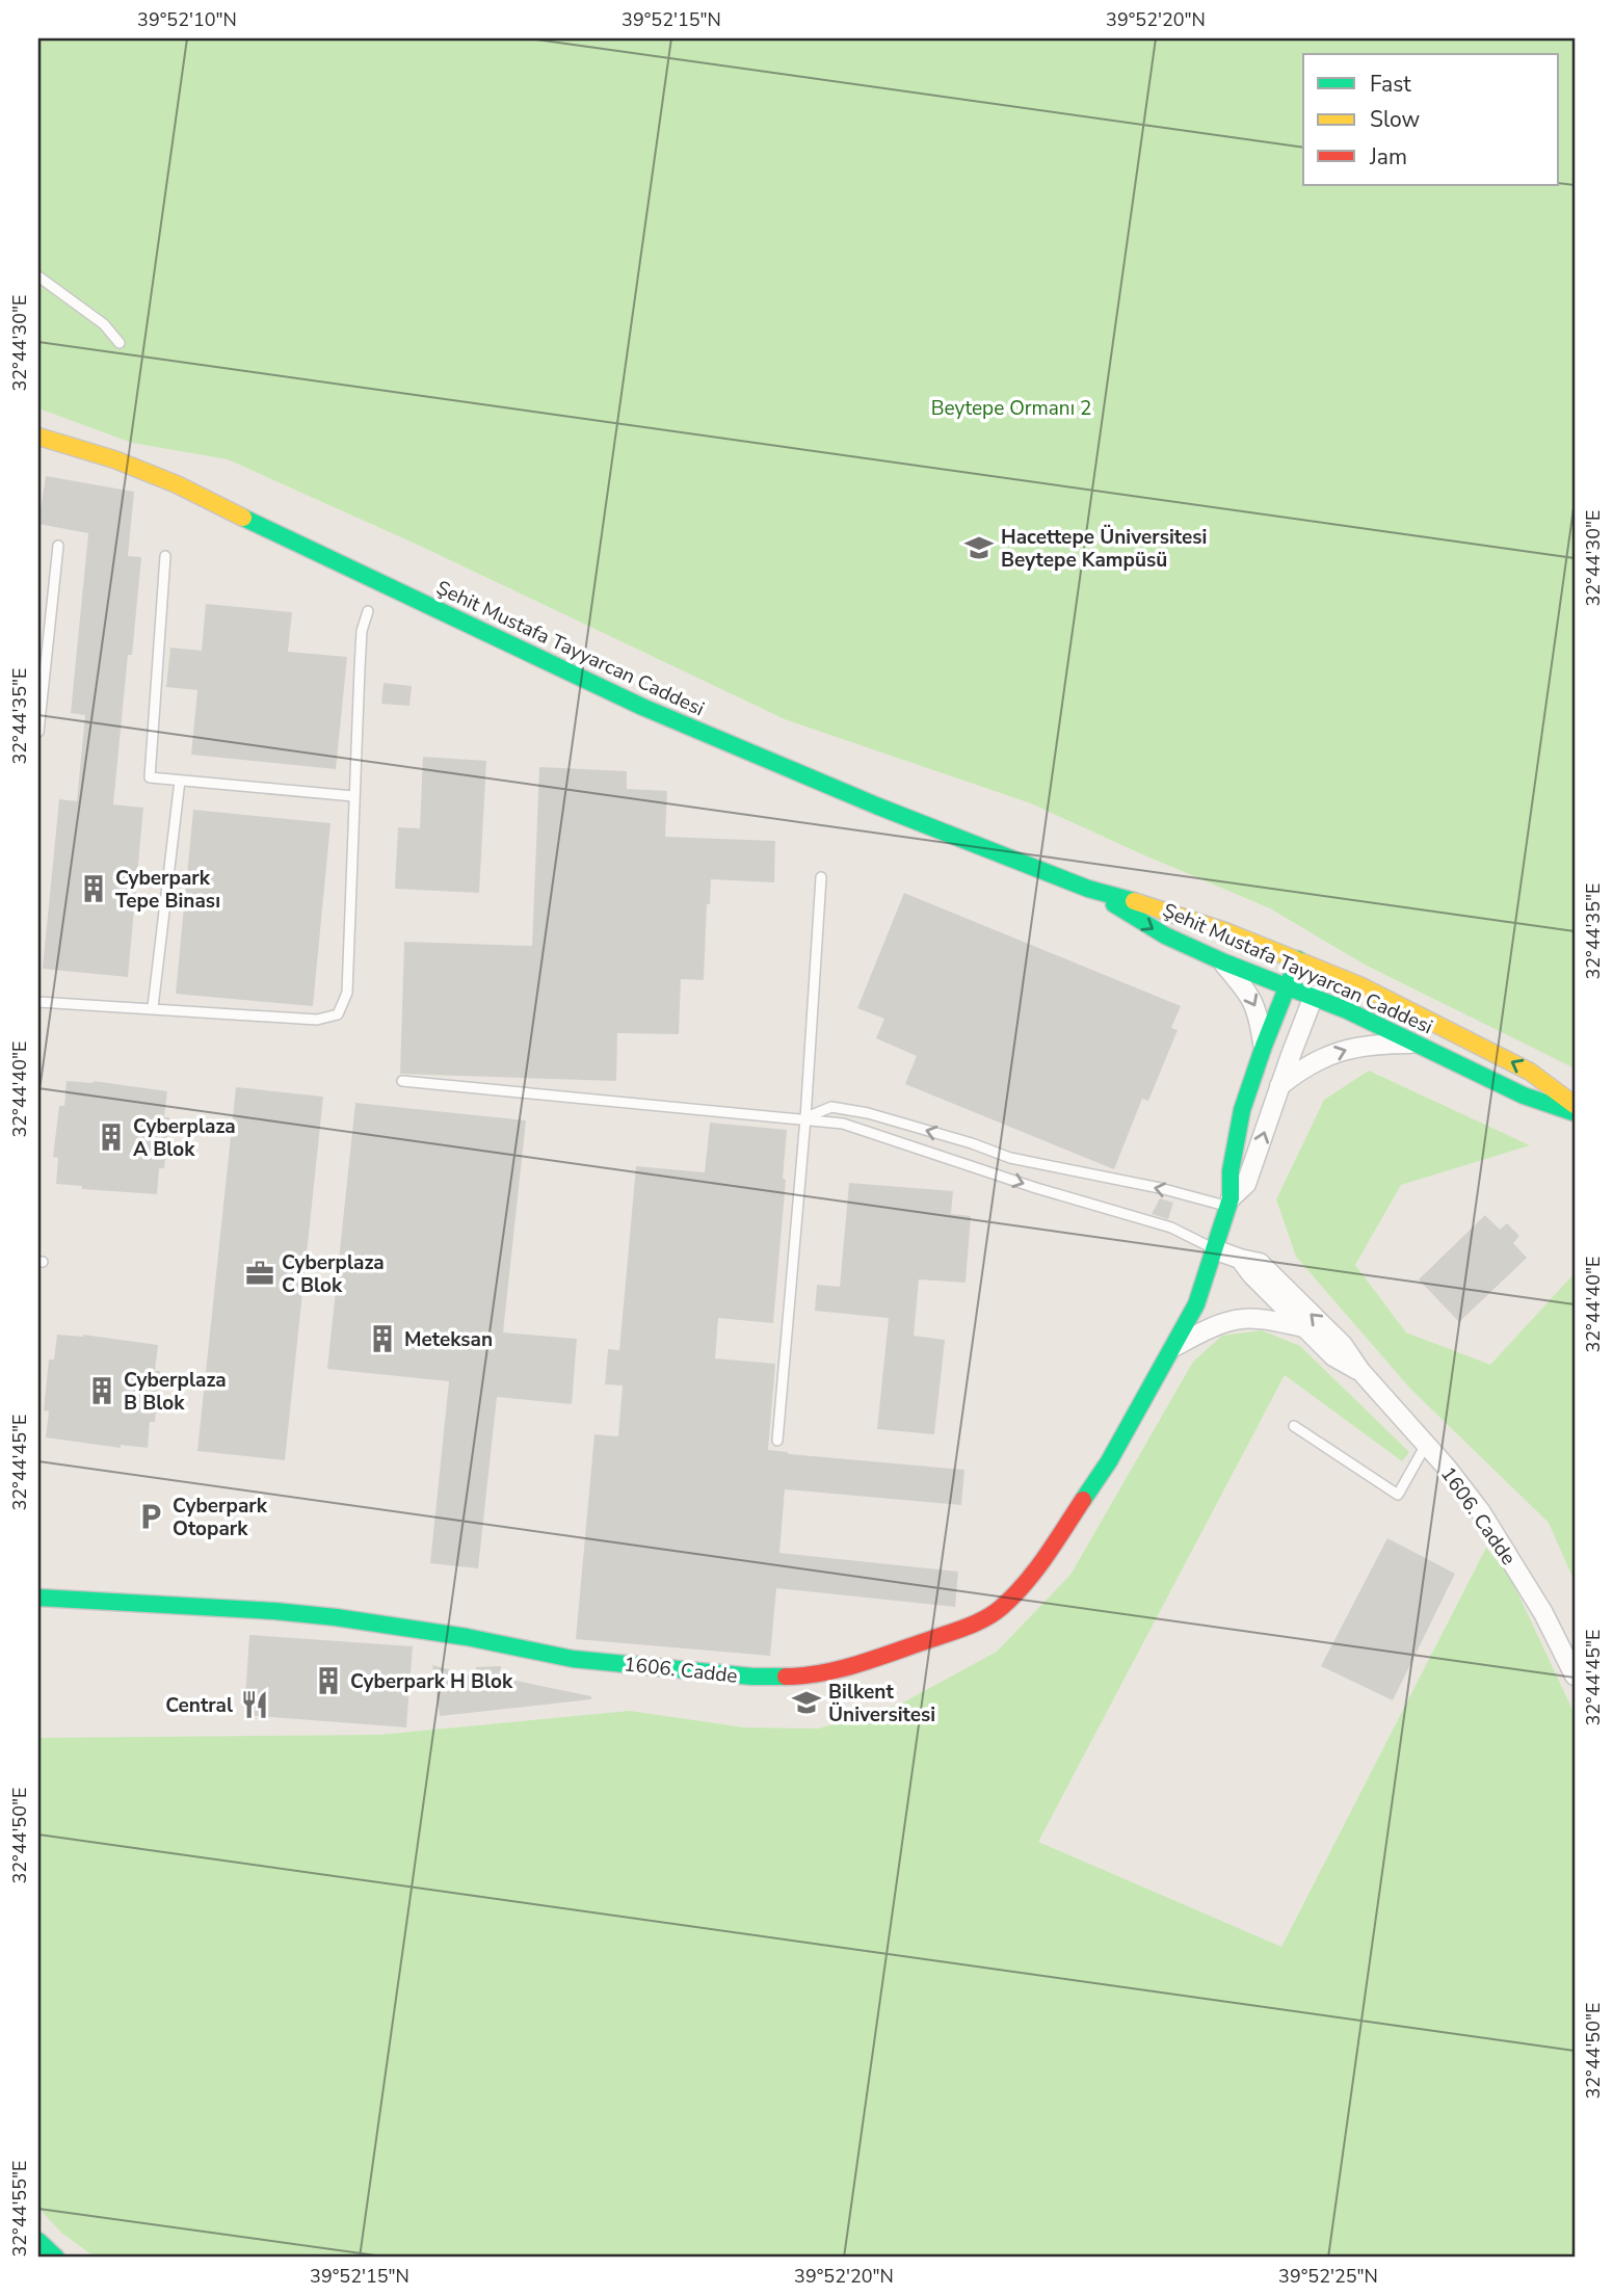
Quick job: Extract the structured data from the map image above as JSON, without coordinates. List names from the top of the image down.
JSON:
{
  "streets": {
    "main road": ["Şehit Mustafa Tayyarcan Caddesi", "1606. Cadde"]
  },
  "parks": ["Beytepe Ormanı 2"],
  "places": {
    "school or university": ["Hacettepe Üniversitesi Beytepe Kampüsü", "Bilkent Üniversitesi"],
    "building": [
      "Cyberpark Tepe Binası",
      "Cyberplaza A Blok",
      "Meteksan",
      "Cyberplaza B Blok",
      "Cyberpark H Blok"
    ],
    "office": ["Cyberplaza C Blok"],
    "parking": ["Cyberpark Otopark"],
    "restaurant": ["Central"]
  },
  "legend": ["Fast", "Slow", "Jam"],
  "coordinates": [
    "39°52'10\"N",
    "39°52'15\"N",
    "39°52'20\"N",
    "32°44'30\"E",
    "32°44'35\"E",
    "32°44'40\"E",
    "32°44'45\"E",
    "32°44'50\"E",
    "32°44'55\"E",
    "39°52'25\"N"
  ]
}
